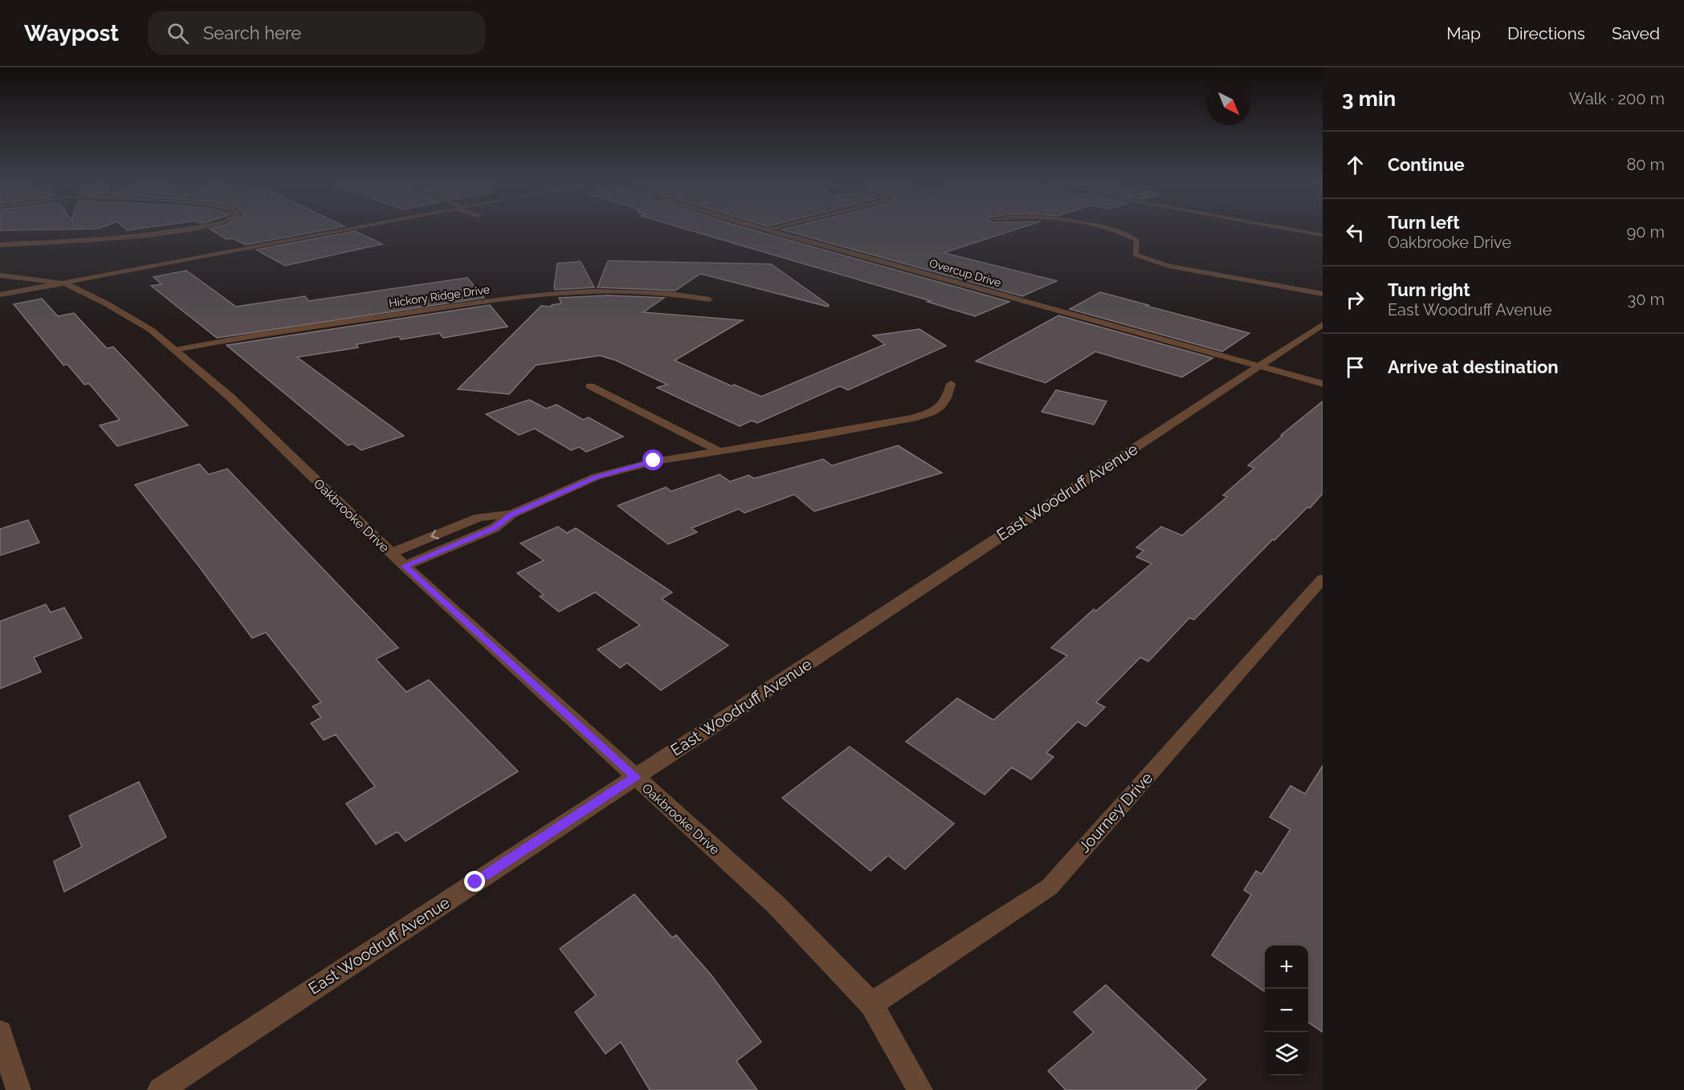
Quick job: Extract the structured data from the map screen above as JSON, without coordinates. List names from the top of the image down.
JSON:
{
  "streets": {
    "street": [
      "Overcup Drive",
      "Hickory Ridge Drive",
      "East Woodruff Avenue",
      "Oakbrooke Drive",
      "Journey Drive"
    ]
  },
  "crossings": [
    ["Overcup Drive", "East Woodruff Avenue"],
    ["Hickory Ridge Drive", "Oakbrooke Drive"],
    ["East Woodruff Avenue", "Oakbrooke Drive"],
    ["Oakbrooke Drive", "Journey Drive"]
  ],
  "north": "bottom right",
  "page": {
    "header": "Waypost",
    "search": "Search here",
    "nav": ["Map", "Directions", "Saved"],
    "heading": ["3 min", "Walk · 200 m"],
    "list": [
      ["Continue", "80 m"],
      ["Turn left", "Oakbrooke Drive", "90 m"],
      ["Turn right", "East Woodruff Avenue", "30 m"],
      "Arrive at destination"
    ],
    "map_buttons": ["+", "−"]
  }
}
